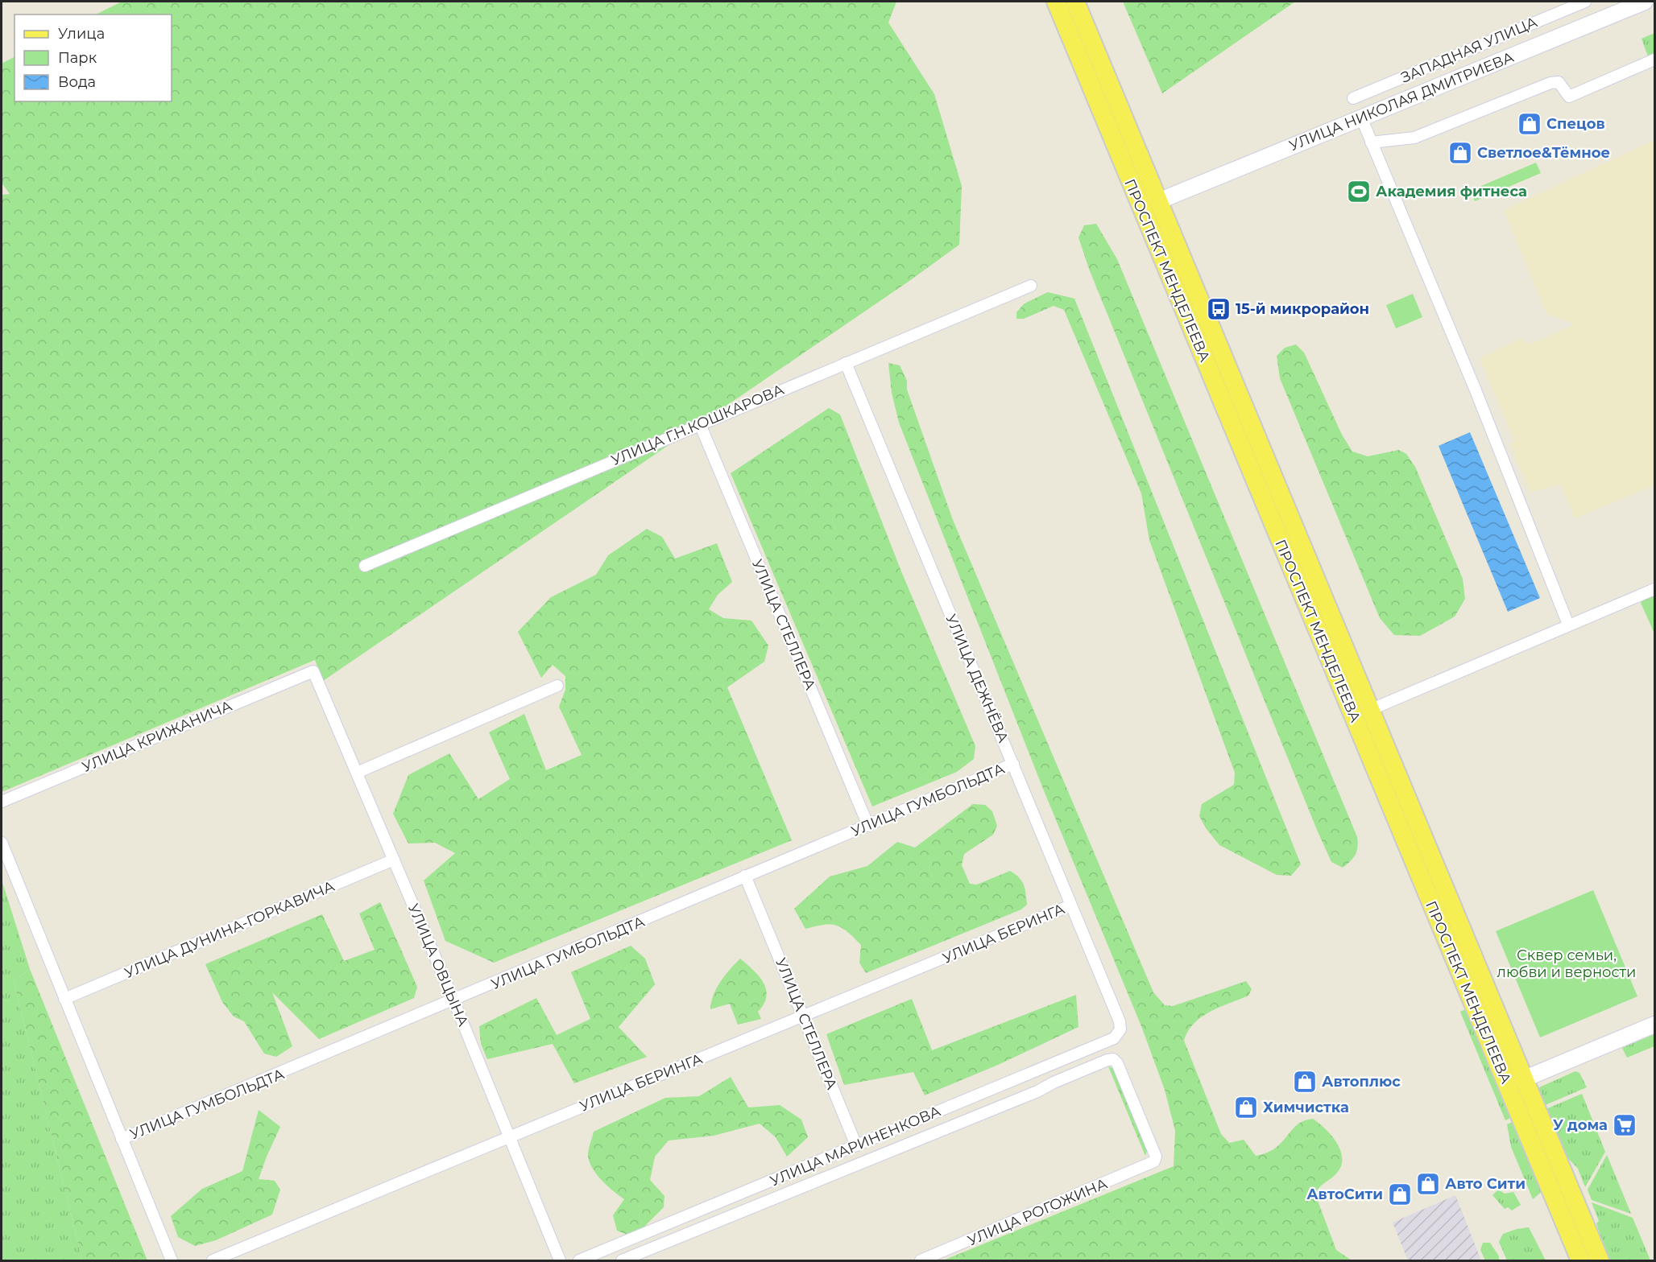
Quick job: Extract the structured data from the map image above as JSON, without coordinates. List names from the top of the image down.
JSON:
{
  "streets": {
    "main road": ["УЛИЦА НИКОЛАЯ ДМИТРИЕВА", "ПРОСПЕКТ МЕНДЕЛЕЕВА"],
    "street": [
      "ЗАПАДНАЯ УЛИЦА",
      "УЛИЦА Г.Н.КОШКАРОВА",
      "УЛИЦА СТЕЛЛЕРА",
      "УЛИЦА ДЕЖНЁВА",
      "УЛИЦА КРИЖАНИЧА",
      "УЛИЦА ГУМБОЛЬДТА",
      "УЛИЦА ДУНИНА-ГОРКАВИЧА",
      "УЛИЦА БЕРИНГА",
      "УЛИЦА ОВЦЫНА",
      "УЛИЦА МАРИНЕНКОВА",
      "УЛИЦА РОГОЖИНА"
    ]
  },
  "crossings": [
    ["УЛИЦА НИКОЛАЯ ДМИТРИЕВА", "ПРОСПЕКТ МЕНДЕЛЕЕВА"],
    ["УЛИЦА Г.Н.КОШКАРОВА", "УЛИЦА СТЕЛЛЕРА"],
    ["УЛИЦА Г.Н.КОШКАРОВА", "УЛИЦА ДЕЖНЁВА"],
    ["УЛИЦА СТЕЛЛЕРА", "УЛИЦА ГУМБОЛЬДТА"],
    ["УЛИЦА СТЕЛЛЕРА", "УЛИЦА БЕРИНГА"],
    ["УЛИЦА СТЕЛЛЕРА", "УЛИЦА МАРИНЕНКОВА"],
    ["УЛИЦА ДЕЖНЁВА", "УЛИЦА ГУМБОЛЬДТА"],
    ["УЛИЦА ДЕЖНЁВА", "УЛИЦА БЕРИНГА"],
    ["УЛИЦА ДЕЖНЁВА", "УЛИЦА МАРИНЕНКОВА"],
    ["УЛИЦА КРИЖАНИЧА", "УЛИЦА ОВЦЫНА"],
    ["УЛИЦА ГУМБОЛЬДТА", "УЛИЦА ОВЦЫНА"],
    ["УЛИЦА ДУНИНА-ГОРКАВИЧА", "УЛИЦА ОВЦЫНА"],
    ["УЛИЦА БЕРИНГА", "УЛИЦА ОВЦЫНА"]
  ],
  "parks": ["Сквер семьи, любви и верности"],
  "places": {
    "shop": [
      "Спецов",
      "Светлое&Тёмное",
      "Автоплюс",
      "Химчистка",
      "Авто Сити",
      "АвтоСити"
    ],
    "sports": ["Академия фитнеса"],
    "bus stop": ["15-й микрорайон"],
    "supermarket": ["У дома"]
  },
  "legend": ["Улица", "Парк", "Вода"]
}
